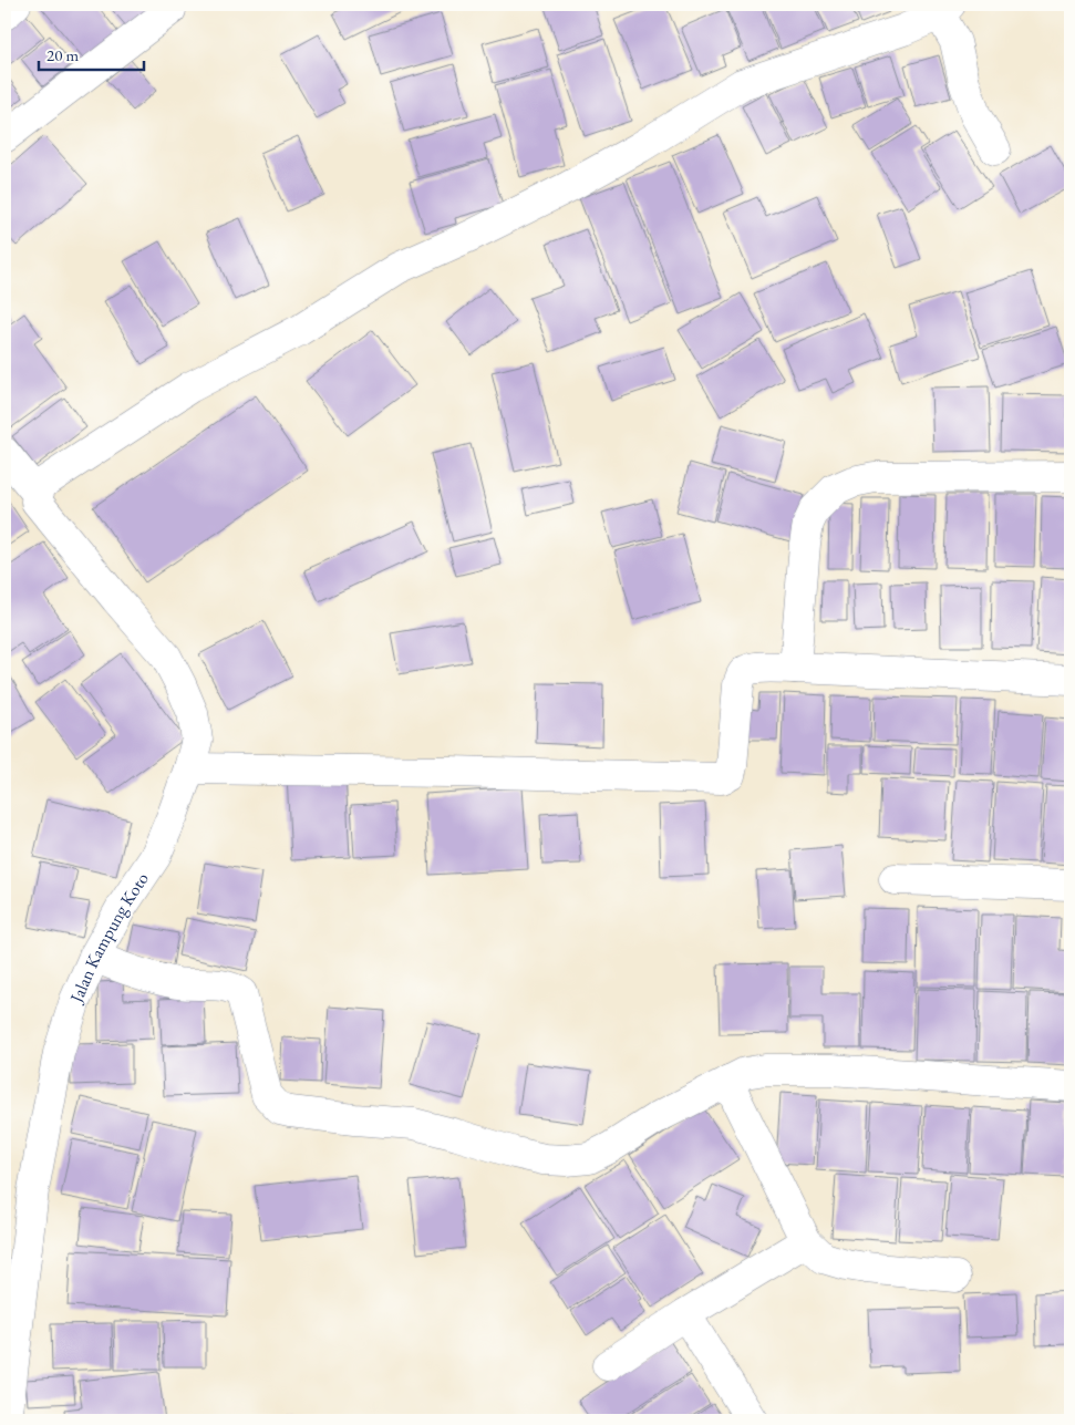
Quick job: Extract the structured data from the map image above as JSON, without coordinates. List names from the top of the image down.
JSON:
{
  "streets": {
    "street": ["Jalan Kampung Koto"]
  },
  "scale_bar": "20 m"
}
